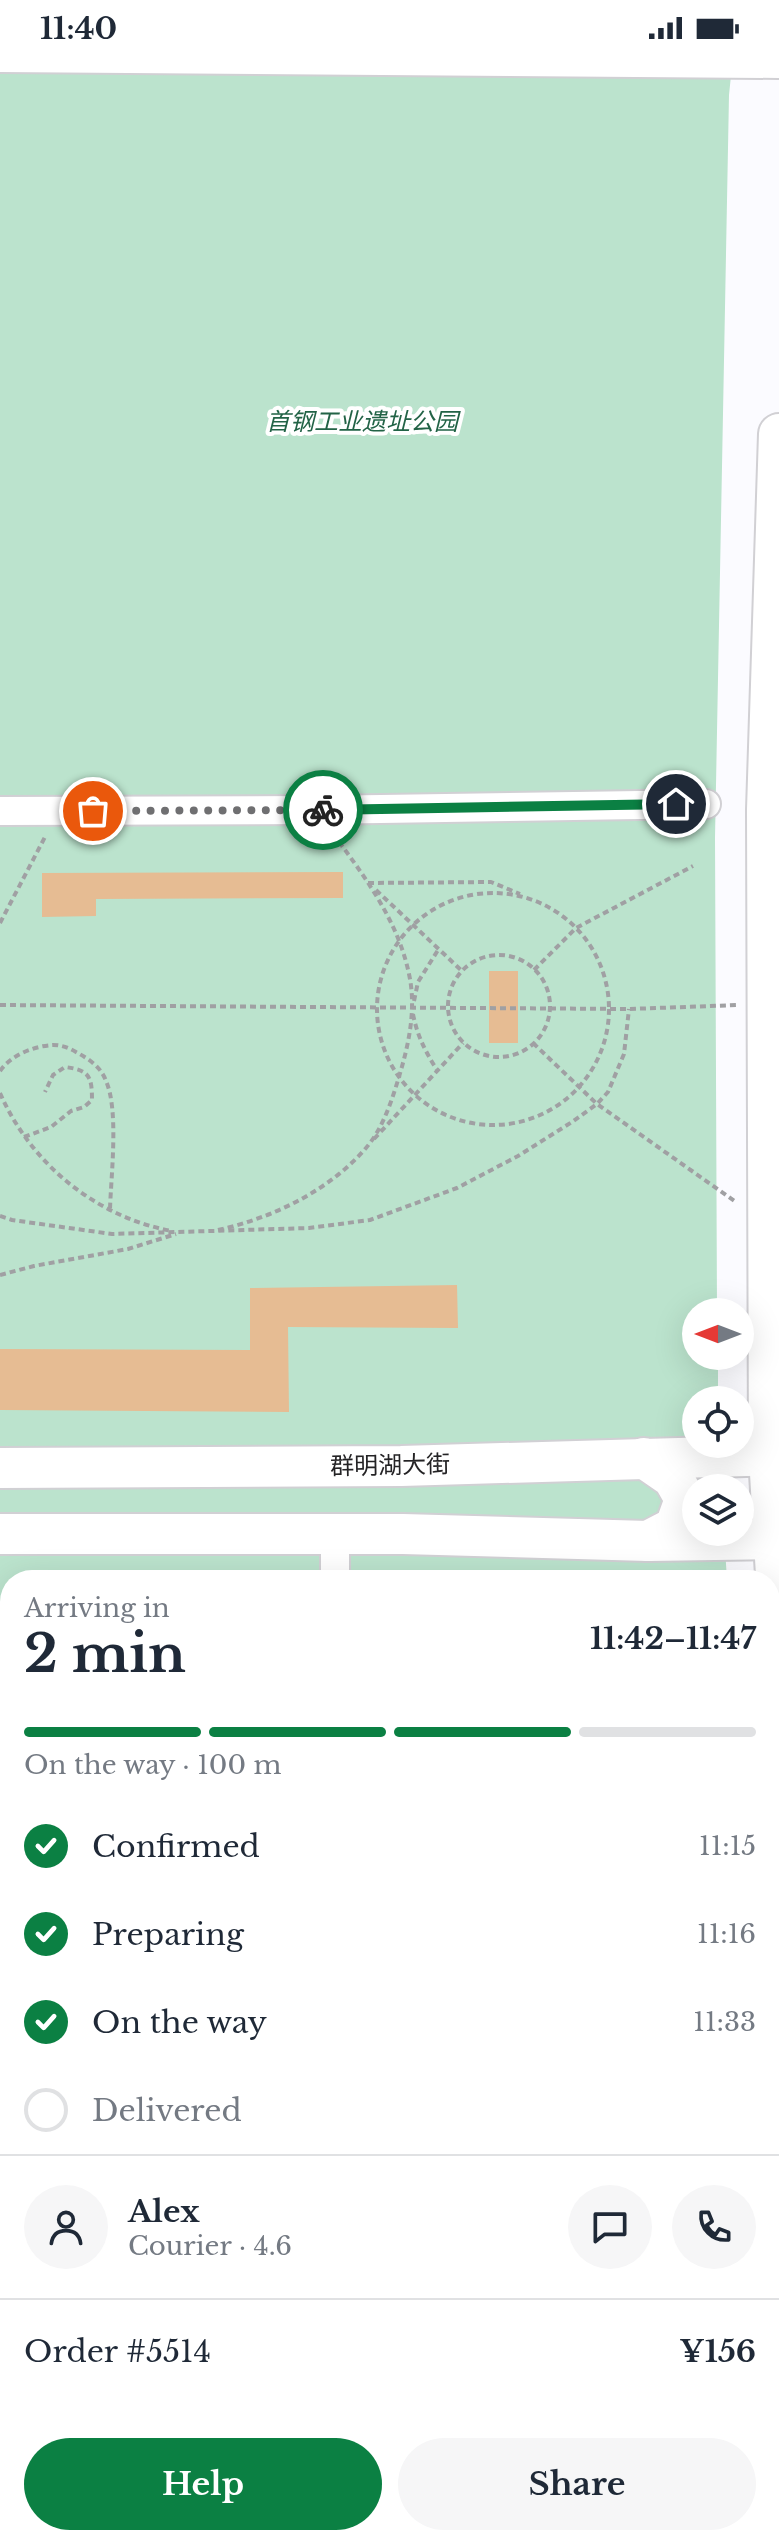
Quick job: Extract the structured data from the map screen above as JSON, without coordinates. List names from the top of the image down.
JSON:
{
  "streets": {
    "street": ["群明湖大街"]
  },
  "parks": ["首钢工业遗址公园"],
  "north": "left",
  "page": {
    "status": "11:40",
    "heading": ["2 min", "Arriving in", "11:42–11:47"],
    "panel": [
      "Alex",
      "Courier · 4.6",
      "Order #5514",
      "¥156"
    ],
    "bar": "On the way · 100 m",
    "list": [
      ["Confirmed", "11:15"],
      ["Preparing", "11:16"],
      ["On the way", "11:33"],
      "Delivered"
    ],
    "buttons": ["Help", "Share"]
  }
}
